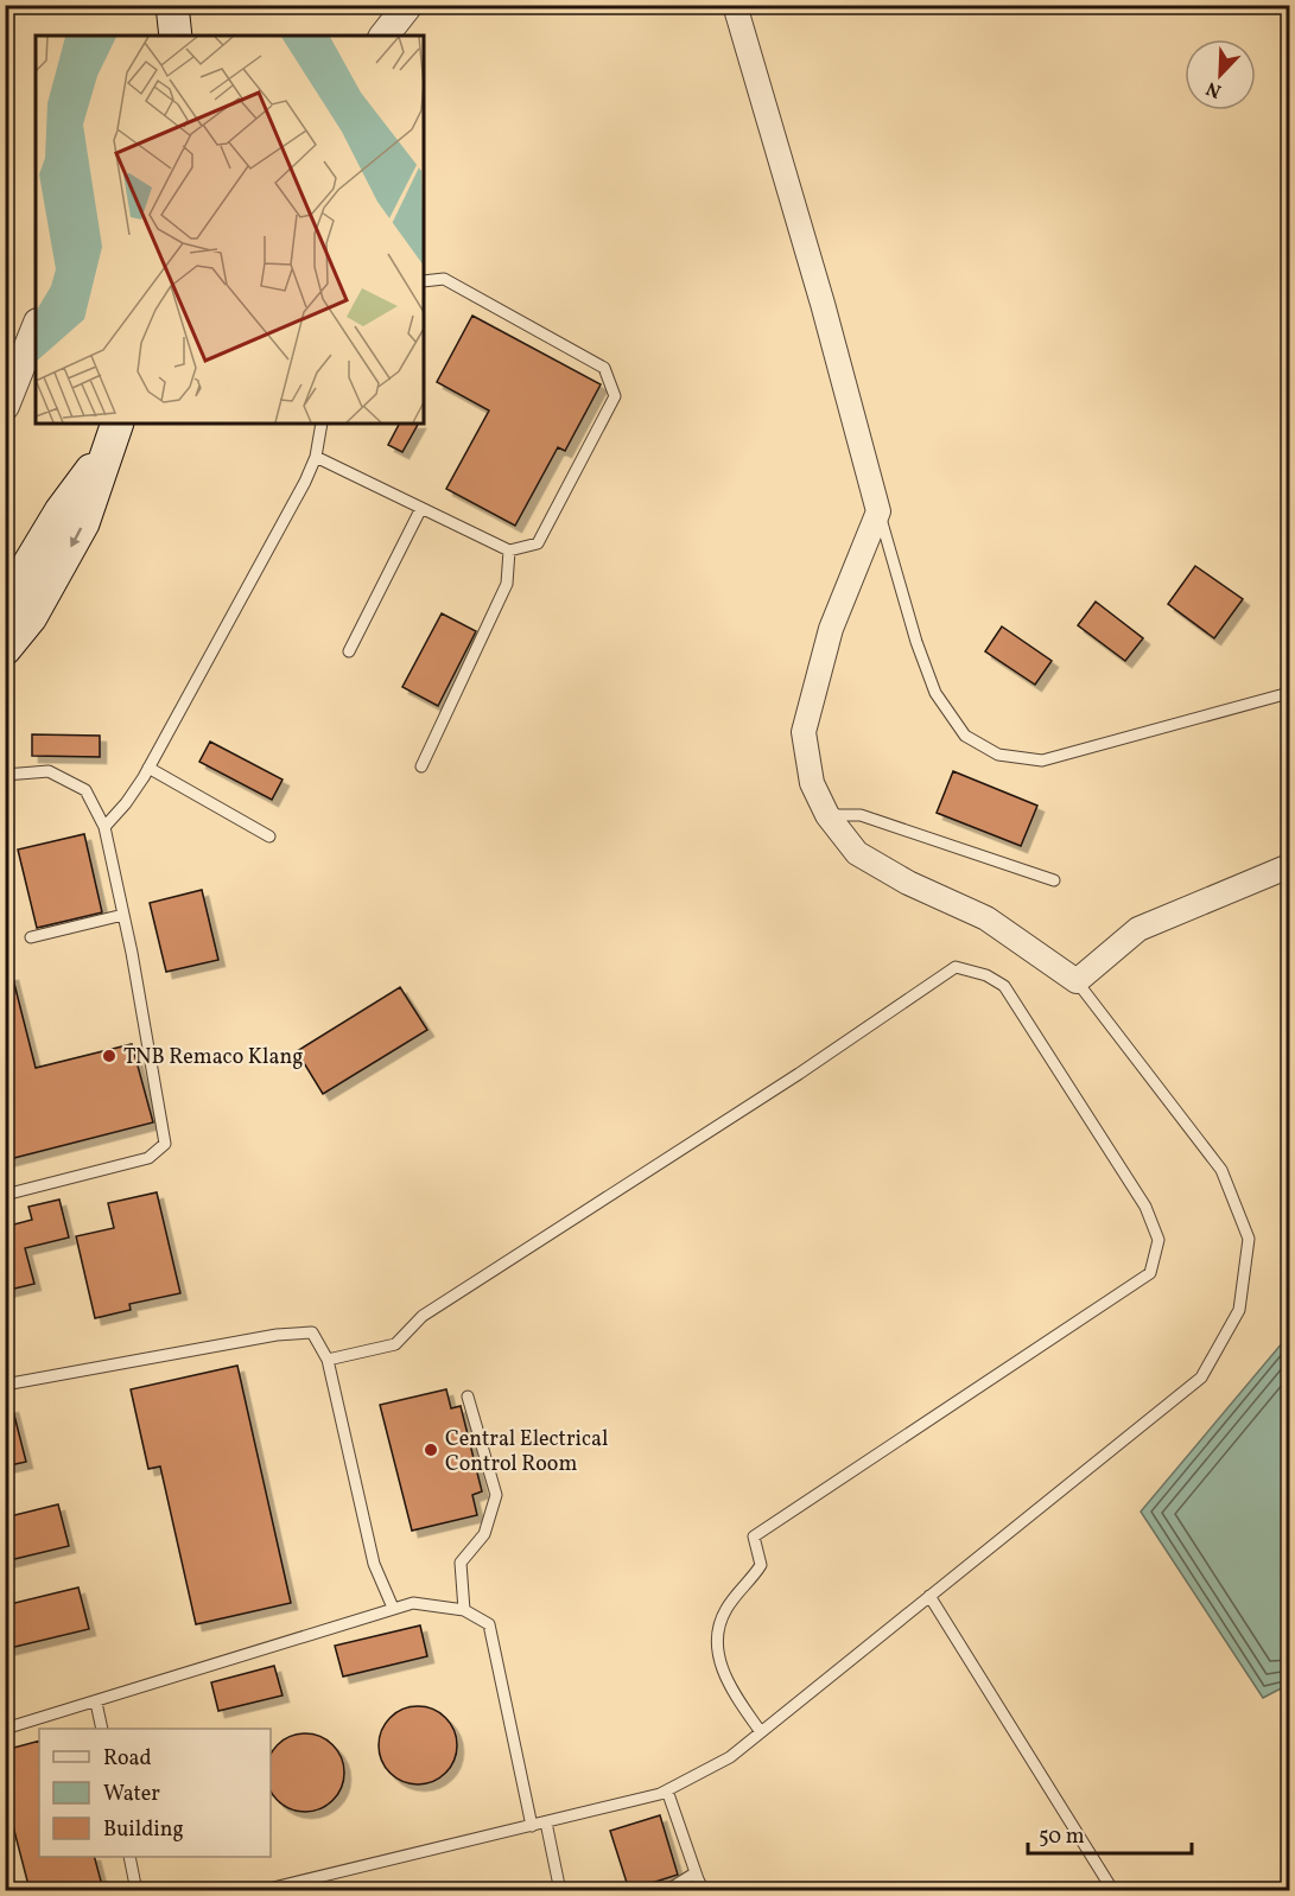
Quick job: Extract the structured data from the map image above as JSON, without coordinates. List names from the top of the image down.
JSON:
{
  "places": ["TNB Remaco Klang", "Central Electrical Control Room"],
  "legend": ["Road", "Water", "Building"],
  "scale_bar": "50 m",
  "north": "bottom left"
}
